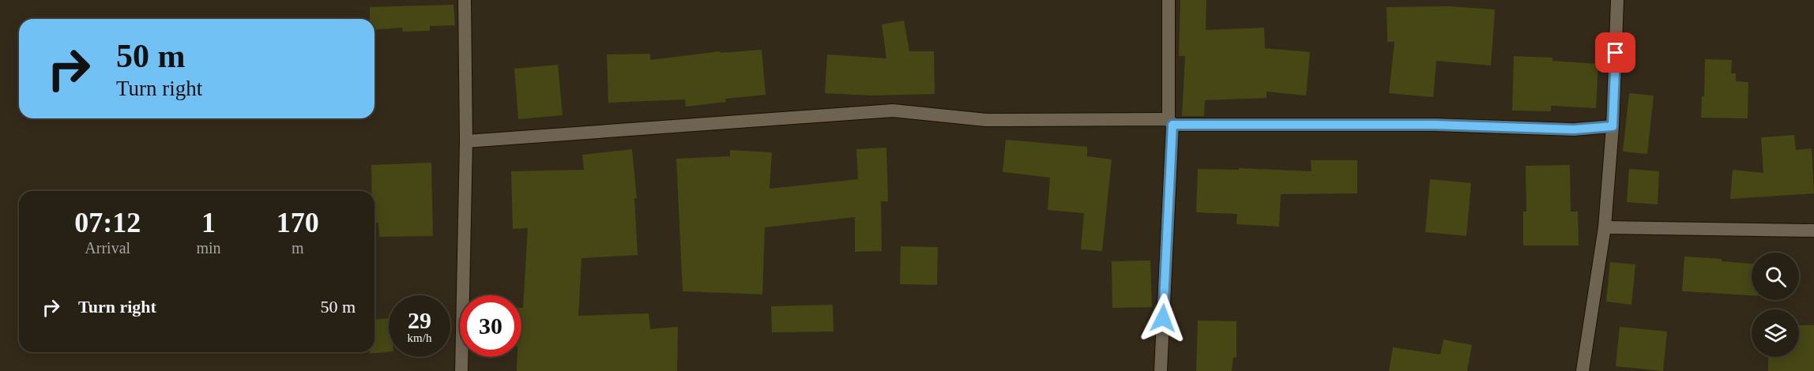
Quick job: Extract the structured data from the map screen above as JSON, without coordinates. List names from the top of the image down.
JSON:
{
  "page": {
    "turn": ["50 m", "Turn right"],
    "eta": [
      "07:12",
      "Arrival",
      "1",
      "min",
      "170",
      "m"
    ],
    "list": [
      {
        "name": "Turn right",
        "value": "50 m"
      }
    ],
    "speed": "29 km/h",
    "limit": "30"
  }
}
